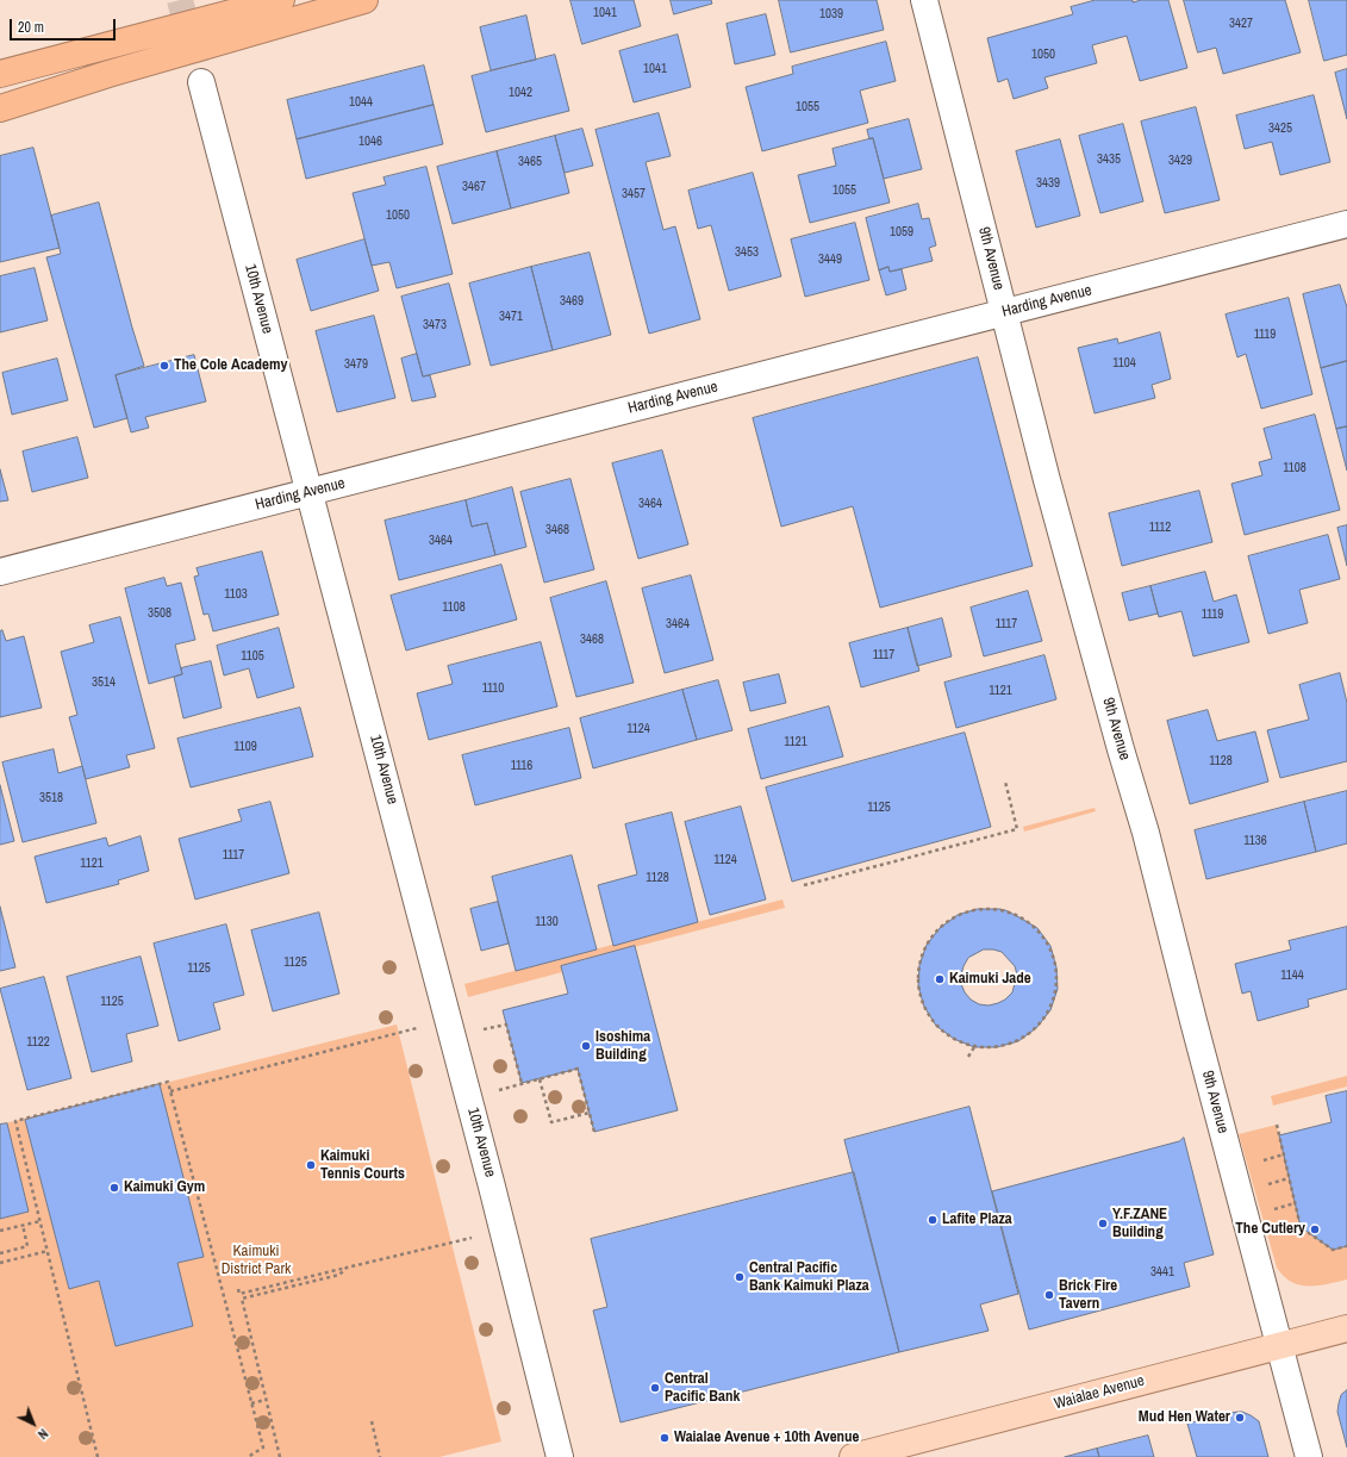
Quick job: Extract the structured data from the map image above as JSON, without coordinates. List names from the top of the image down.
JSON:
{
  "streets": {
    "main road": ["Waialae Avenue"],
    "street": ["9th Avenue", "10th Avenue", "Harding Avenue"]
  },
  "crossings": [
    ["9th Avenue", "Harding Avenue"],
    ["9th Avenue", "Waialae Avenue"],
    ["10th Avenue", "Harding Avenue"]
  ],
  "parks": ["Kaimuki District Park"],
  "places": [
    "The Cole Academy",
    "Kaimuki Jade",
    "Isoshima Building",
    "Kaimuki Tennis Courts",
    "Kaimuki Gym",
    "Lafite Plaza",
    "Y.F.ZANE Building",
    "The Cutlery",
    "Central Pacific Bank Kaimuki Plaza",
    "Brick Fire Tavern",
    "Central Pacific Bank",
    "Mud Hen Water",
    "Waialae Avenue + 10th Avenue"
  ],
  "house_numbers": [
    "1041",
    "1039",
    "3427",
    "1050",
    "1041",
    "1042",
    "1044",
    "1055",
    "3425",
    "1046",
    "3435",
    "3429",
    "3465",
    "3439",
    "3467",
    "1055",
    "3457",
    "1050",
    "1059",
    "3453",
    "3449",
    "3469",
    "3471",
    "3473",
    "1119",
    "1104",
    "3479",
    "1108",
    "3464",
    "1112",
    "3468",
    "3464",
    "1103",
    "1108",
    "3508",
    "1119",
    "3464",
    "1117",
    "3468",
    "1117",
    "1105",
    "3514",
    "1110",
    "1121",
    "1124",
    "1121",
    "1109",
    "1128",
    "1116",
    "3518",
    "1125",
    "1136",
    "1117",
    "1124",
    "1121",
    "1128",
    "1130",
    "1125",
    "1125",
    "1144",
    "1125",
    "1122",
    "3441"
  ],
  "scale_bar": "20 m",
  "north": "bottom right"
}
